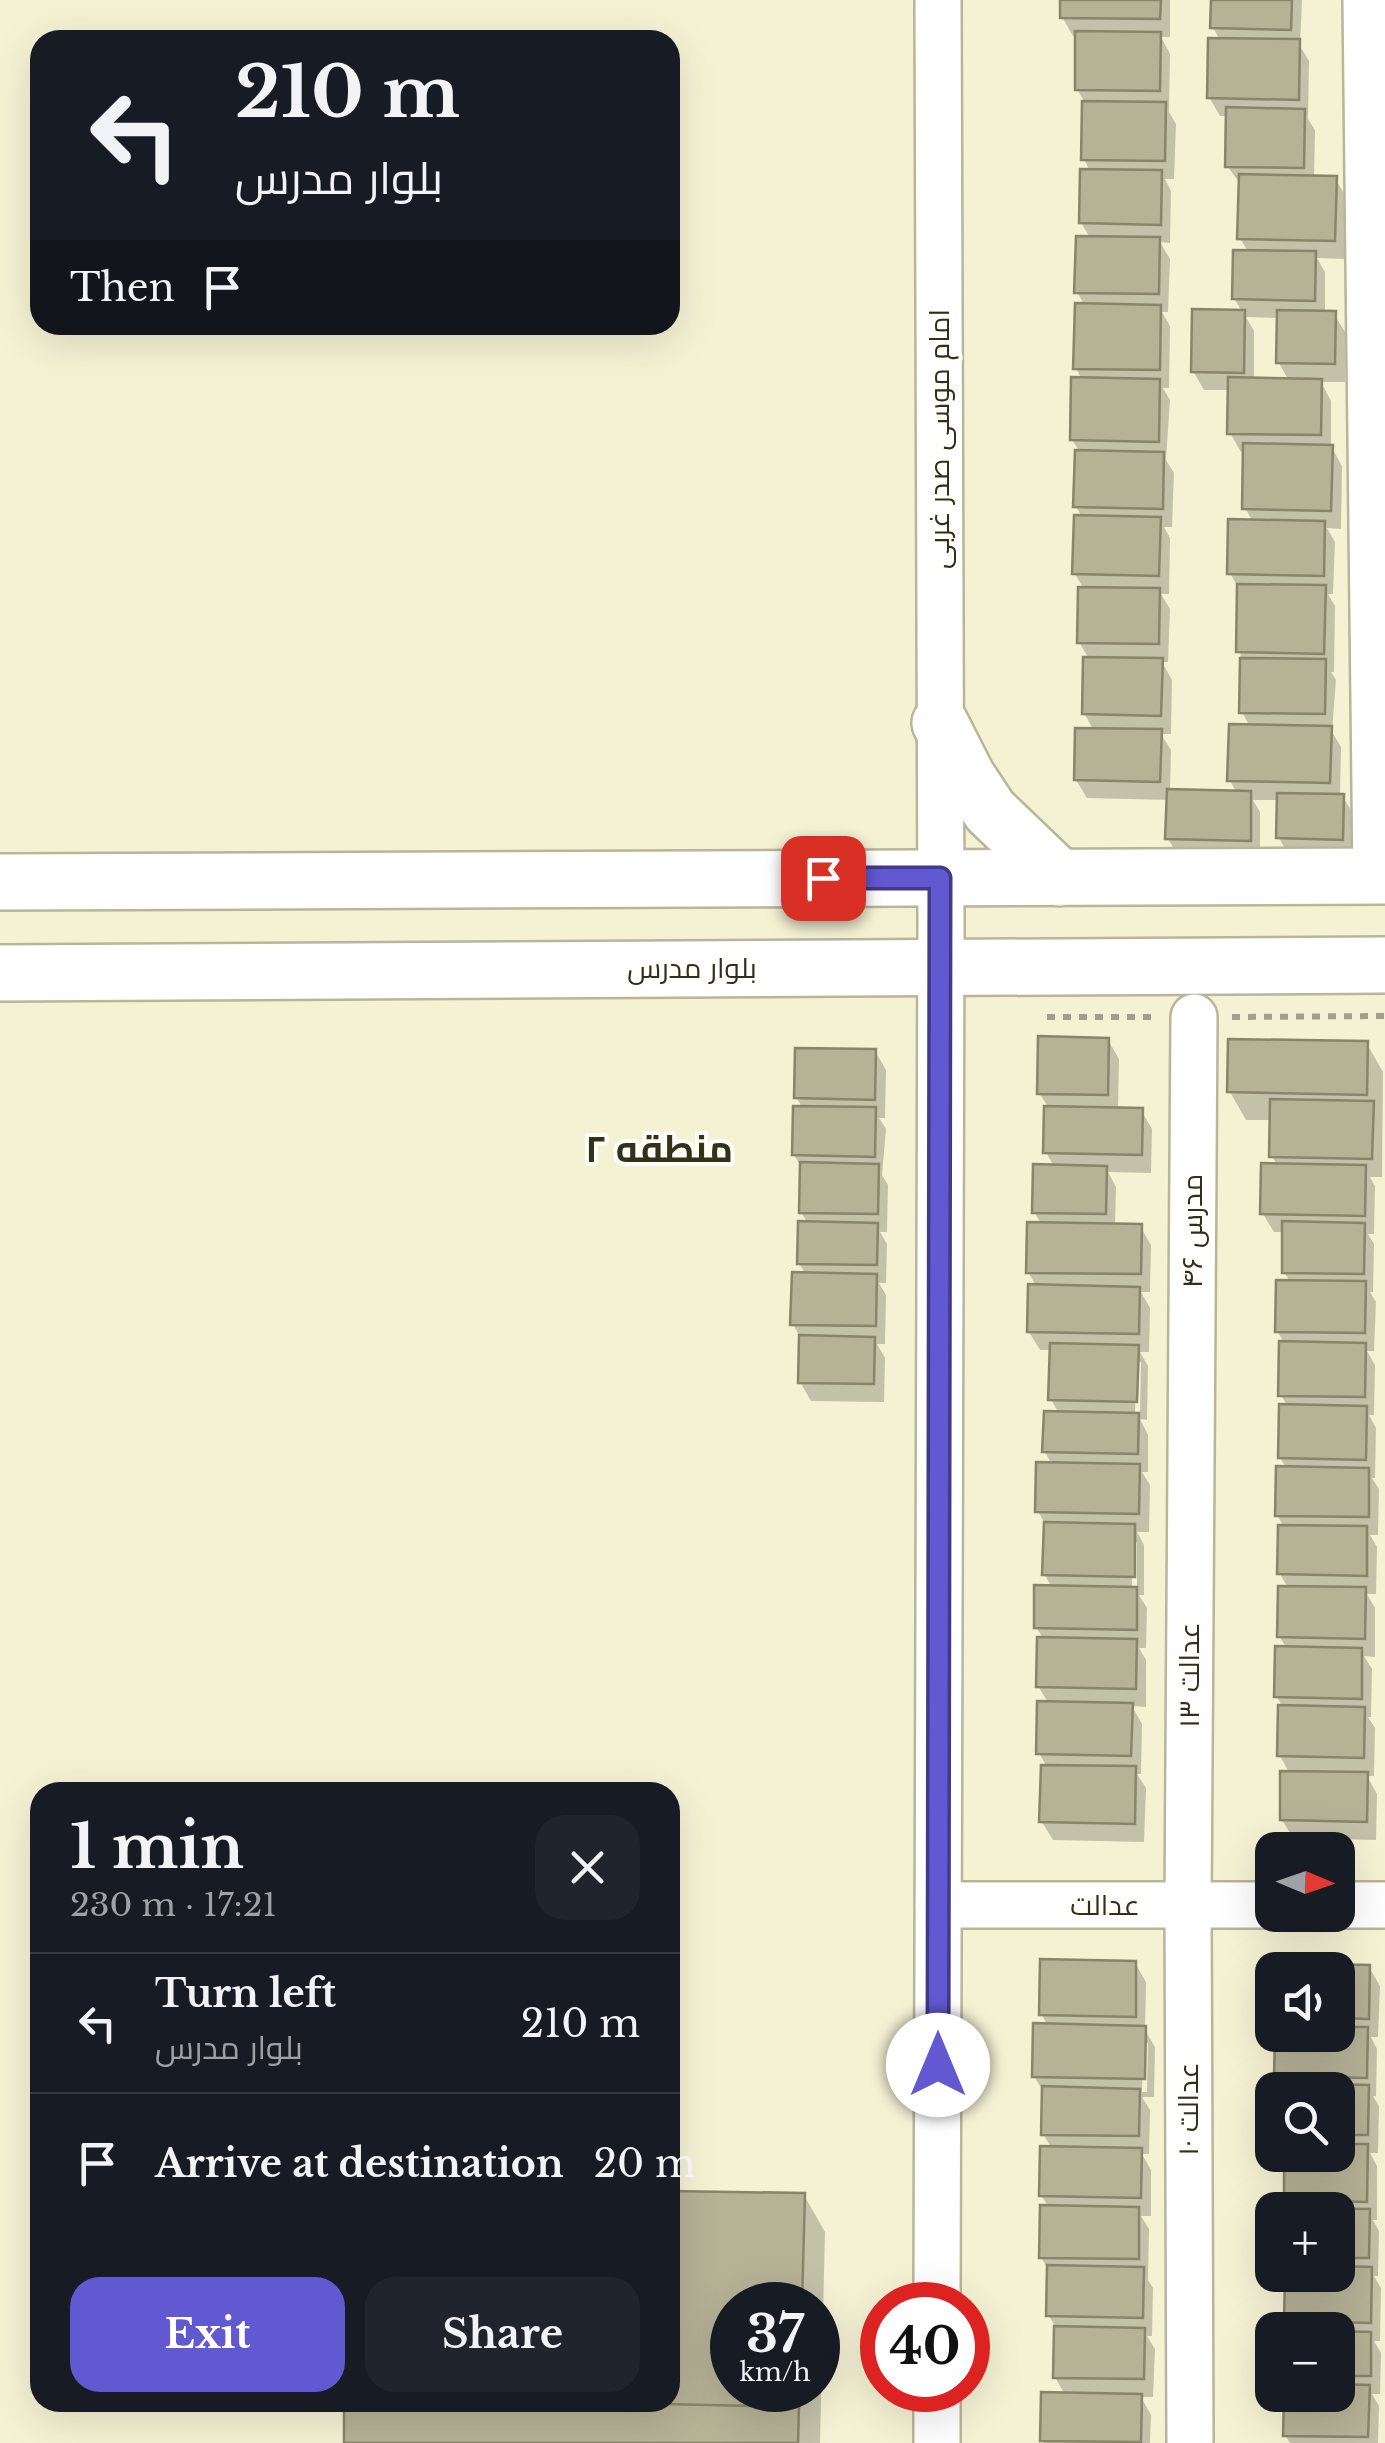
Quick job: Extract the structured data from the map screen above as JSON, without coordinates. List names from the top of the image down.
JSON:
{
  "streets": {
    "main road": ["بلوار مدرس"],
    "street": [
      "امام موسی صدر غربی",
      "مدرس ۴۶",
      "عدالت ۱۳",
      "عدالت",
      "عدالت ۱۰"
    ]
  },
  "crossings": [
    ["امام موسی صدر غربی", "بلوار مدرس"],
    ["امام موسی صدر غربی", "عدالت"],
    ["مدرس ۴۶", "عدالت ۱۳"],
    ["عدالت ۱۳", "عدالت"],
    ["عدالت ۱۳", "عدالت ۱۰"],
    ["عدالت", "عدالت ۱۰"]
  ],
  "districts": ["منطقه ۲"],
  "north": "right",
  "page": {
    "turn": ["210 m", "بلوار مدرس"],
    "then": "Then",
    "heading": ["1 min", "230 m · 17:21"],
    "map_buttons": ["+", "−"],
    "list": [
      {
        "name": "Turn left",
        "note": "بلوار مدرس",
        "value": "210 m"
      },
      {
        "name": "Arrive at destination",
        "value": "20 m"
      }
    ],
    "buttons": ["Exit", "Share"],
    "speed": "37 km/h",
    "limit": "40"
  }
}
